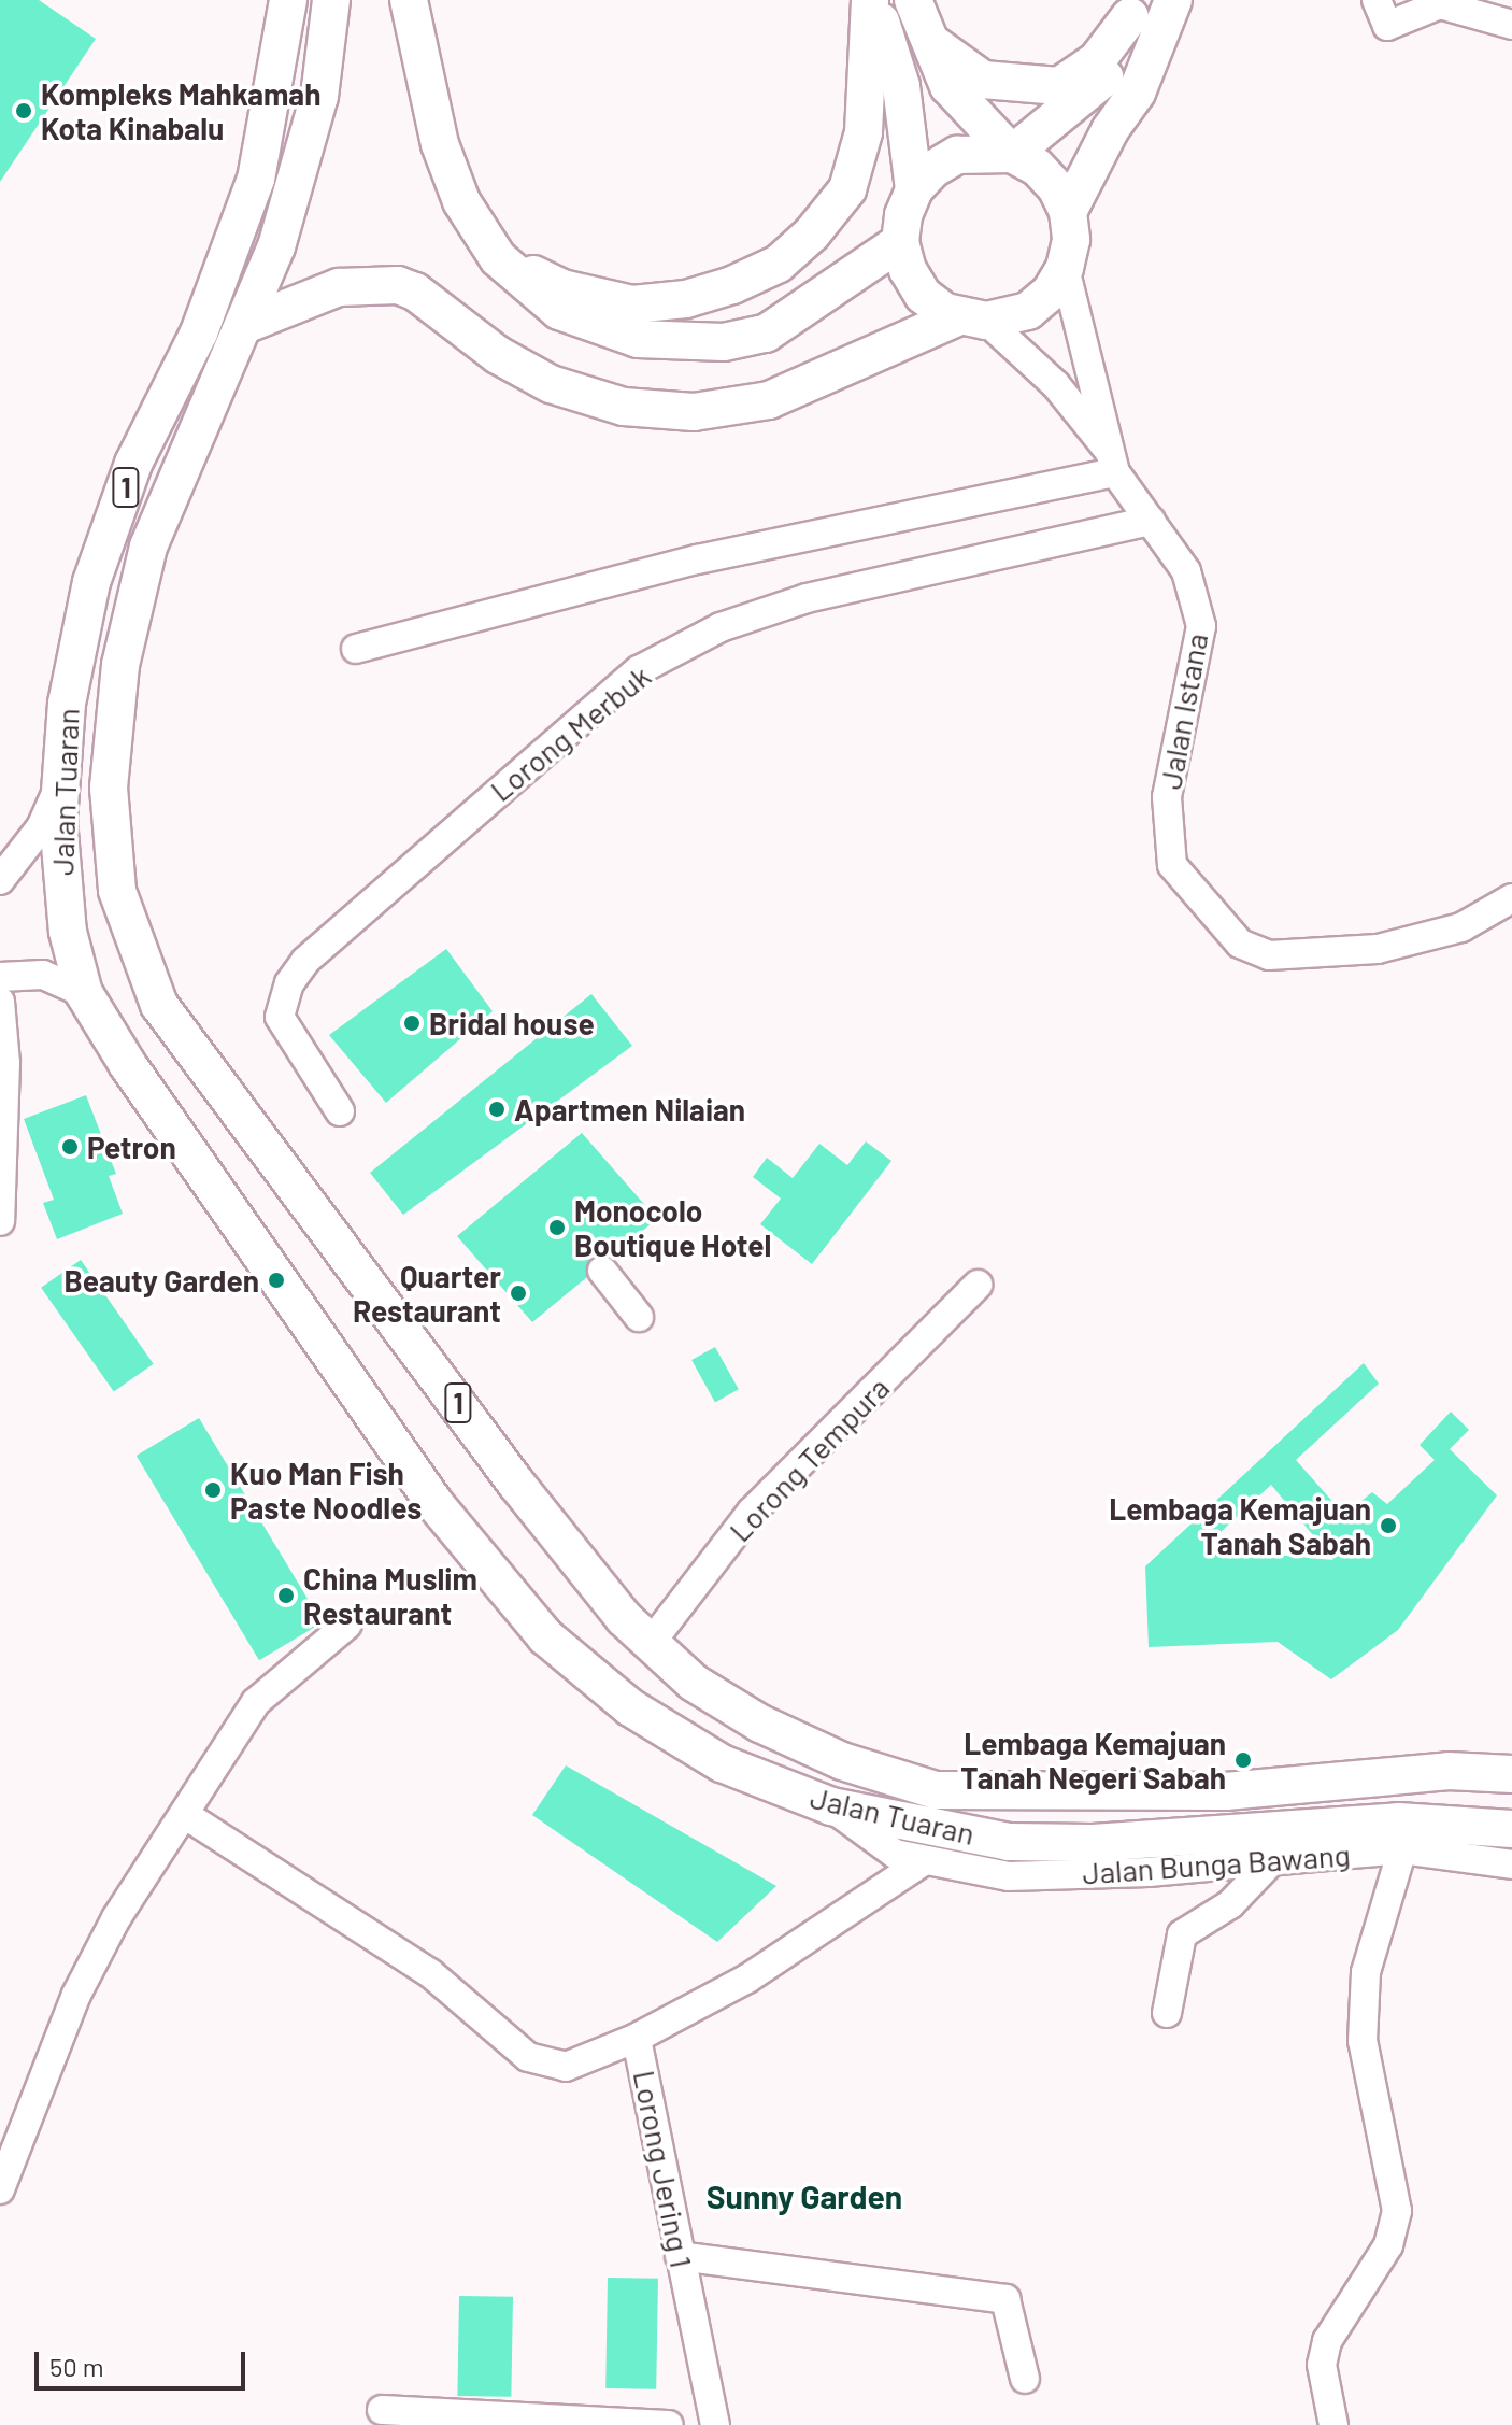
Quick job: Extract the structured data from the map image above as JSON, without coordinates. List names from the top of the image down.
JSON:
{
  "streets": {
    "main road": ["1", "Jalan Tuaran"],
    "street": [
      "Jalan Istana",
      "Lorong Merbuk",
      "Lorong Tempura",
      "Jalan Bunga Bawang",
      "Lorong Jering 1"
    ]
  },
  "crossings": [
    ["Jalan Istana", "Lorong Merbuk"],
    ["Jalan Tuaran", "Lorong Tempura"],
    ["Jalan Tuaran", "Jalan Bunga Bawang"],
    ["Jalan Bunga Bawang", "Lorong Jering 1"]
  ],
  "districts": ["Sunny Garden"],
  "places": [
    "Kompleks Mahkamah Kota Kinabalu",
    "Bridal house",
    "Apartmen Nilaian",
    "Petron",
    "Monocolo Boutique Hotel",
    "Beauty Garden",
    "Quarter Restaurant",
    "Kuo Man Fish Paste Noodles",
    "Lembaga Kemajuan Tanah Sabah",
    "China Muslim Restaurant",
    "Lembaga Kemajuan Tanah Negeri Sabah"
  ],
  "scale_bar": "50 m"
}
